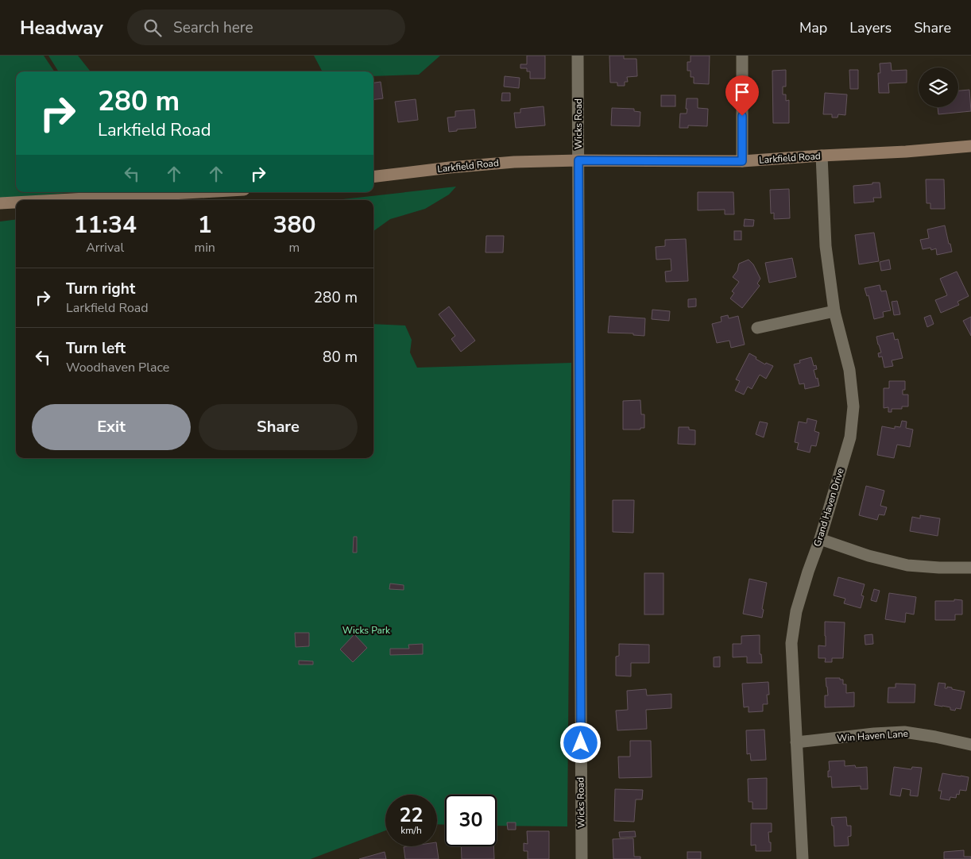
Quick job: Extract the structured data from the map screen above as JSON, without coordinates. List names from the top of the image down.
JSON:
{
  "streets": {
    "main road": ["Larkfield Road"],
    "street": ["Wicks Road", "Grand Haven Drive", "Win Haven Lane"]
  },
  "crossings": [
    ["Wicks Road", "Larkfield Road"],
    ["Larkfield Road", "Grand Haven Drive"],
    ["Grand Haven Drive", "Win Haven Lane"]
  ],
  "parks": ["Wicks Park"],
  "page": {
    "header": "Headway",
    "search": "Search here",
    "nav": ["Map", "Layers", "Share"],
    "turn": ["280 m", "Larkfield Road"],
    "eta": [
      "11:34",
      "Arrival",
      "1",
      "min",
      "380",
      "m"
    ],
    "list": [
      {
        "name": "Turn right",
        "note": "Larkfield Road",
        "value": "280 m"
      },
      {
        "name": "Turn left",
        "note": "Woodhaven Place",
        "value": "80 m"
      }
    ],
    "buttons": ["Exit", "Share"],
    "speed": "22 km/h",
    "limit": "30"
  }
}
